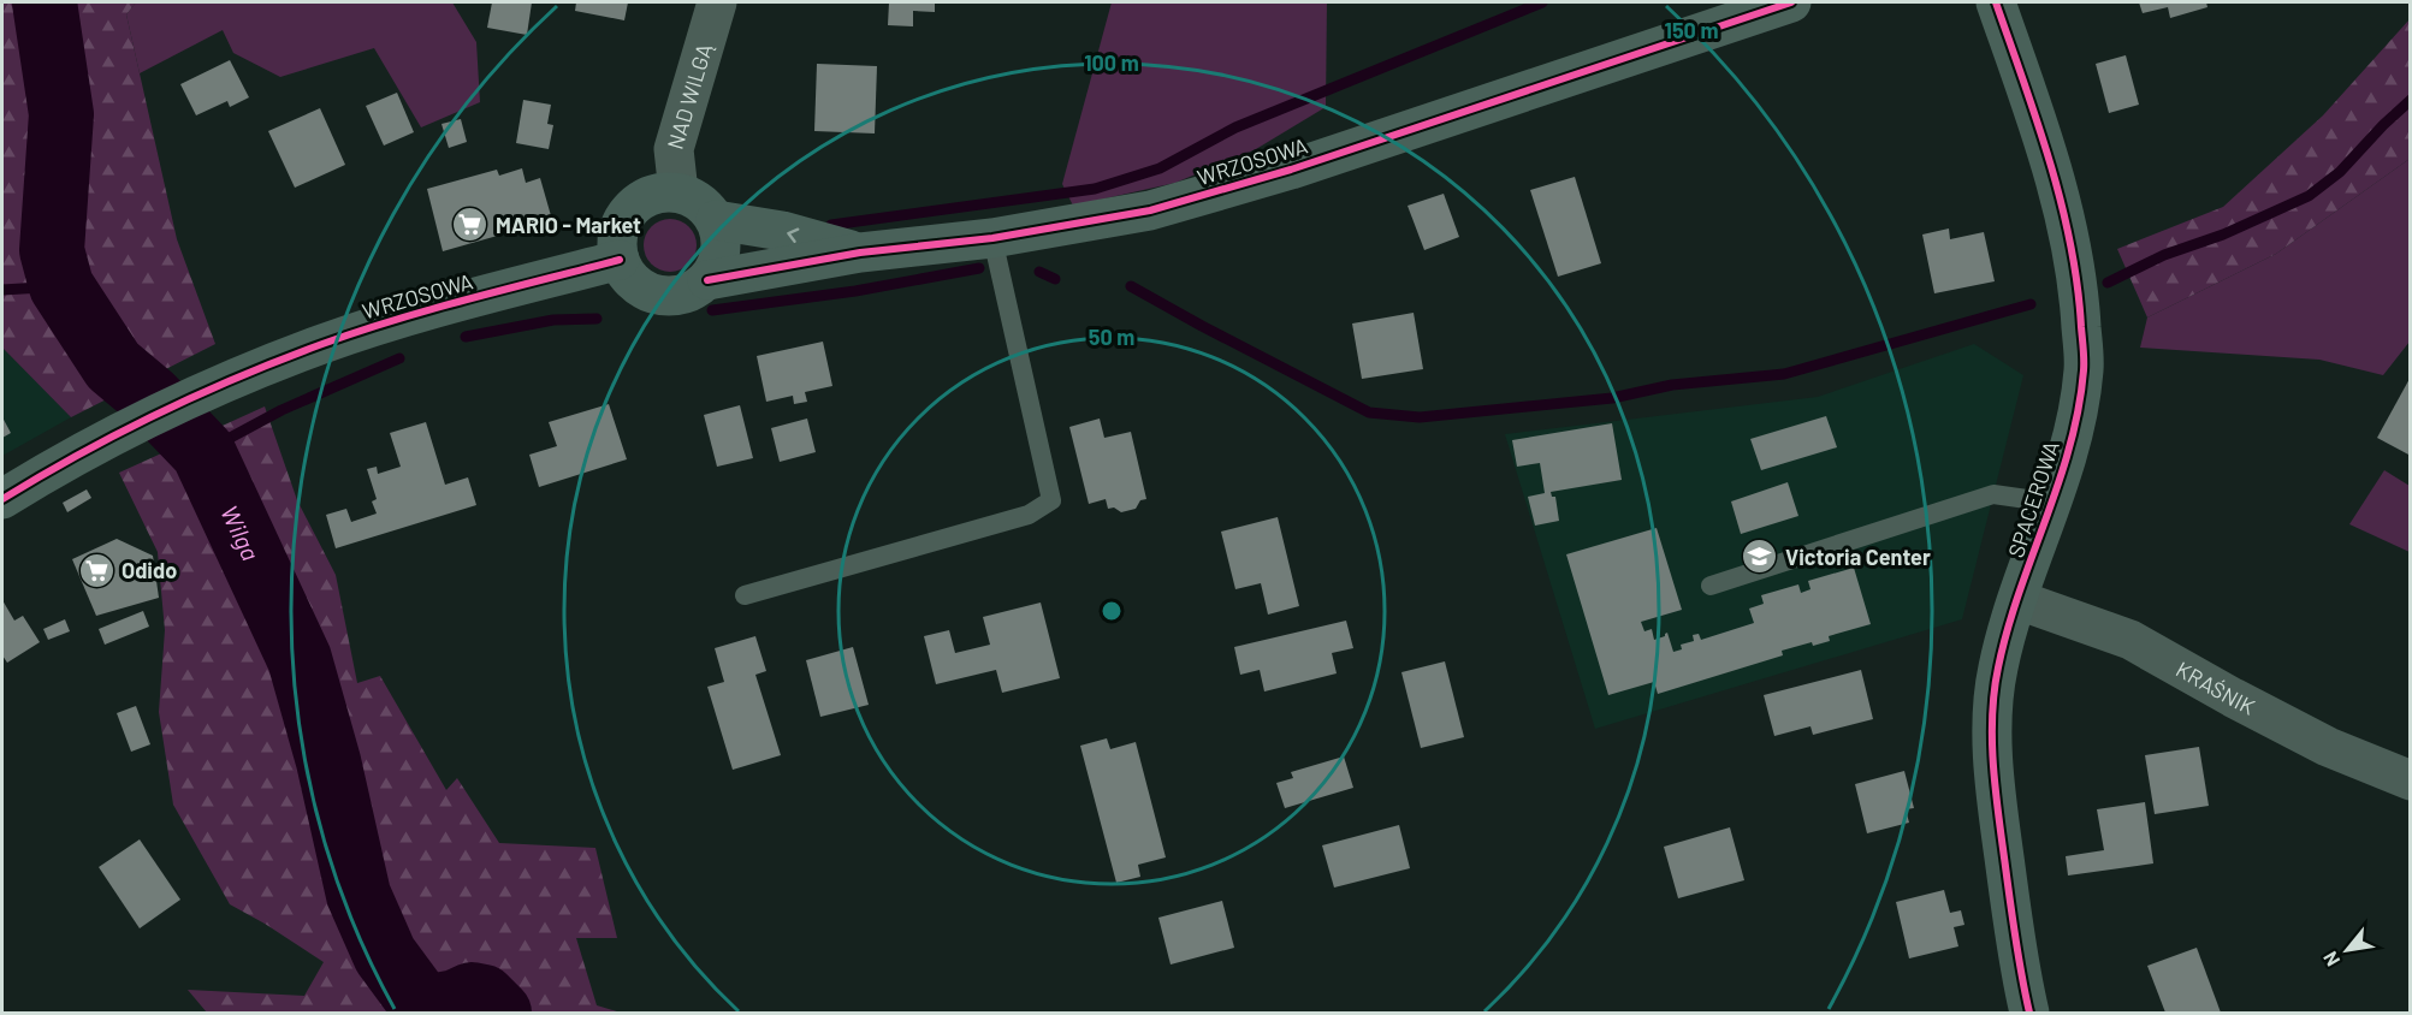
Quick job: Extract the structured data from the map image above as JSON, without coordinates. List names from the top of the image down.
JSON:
{
  "streets": {
    "street": [
      "NAD WILGĄ",
      "WRZOSOWA",
      "SPACEROWA",
      "KRAŚNIK"
    ]
  },
  "crossings": [
    ["NAD WILGĄ", "WRZOSOWA"],
    ["SPACEROWA", "KRAŚNIK"]
  ],
  "water": ["Wilga"],
  "places": {
    "supermarket": ["MARIO - Market", "Odido"],
    "school or university": ["Victoria Center"]
  },
  "north": "bottom left",
  "rings": ["150 m", "100 m", "50 m"]
}
